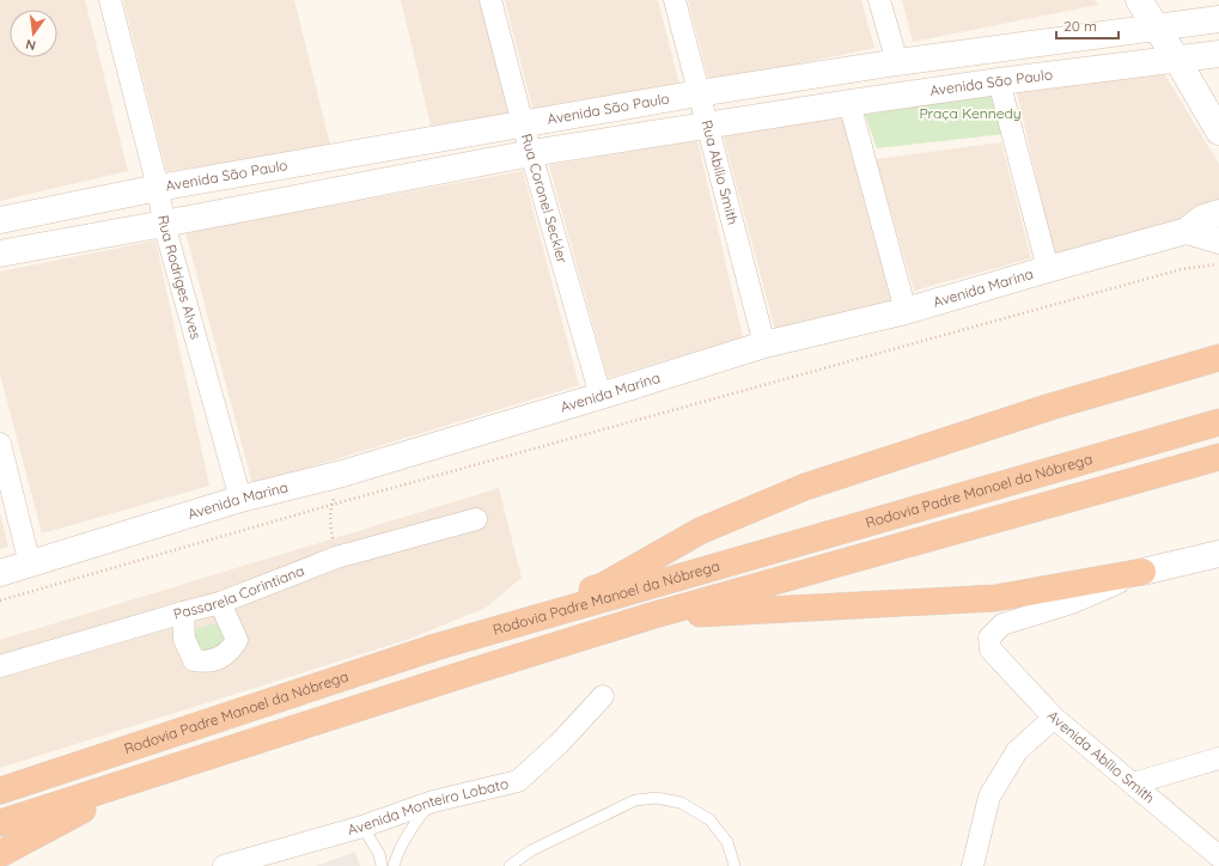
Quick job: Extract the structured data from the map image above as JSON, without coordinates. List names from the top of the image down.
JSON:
{
  "streets": {
    "highway": ["Rodovia Padre Manoel da Nóbrega"],
    "main road": ["Avenida São Paulo", "Avenida Marina"],
    "street": [
      "Rua Abilio Smith",
      "Rua Coronel Seckler",
      "Rua Rodriges Alves",
      "Passarela Corintiana",
      "Avenida Abílio Smith",
      "Avenida Monteiro Lobato"
    ]
  },
  "crossings": [
    ["Avenida São Paulo", "Rua Abilio Smith"],
    ["Avenida São Paulo", "Rua Coronel Seckler"],
    ["Avenida São Paulo", "Rua Rodriges Alves"],
    ["Rua Abilio Smith", "Avenida Marina"],
    ["Rua Coronel Seckler", "Avenida Marina"],
    ["Rua Rodriges Alves", "Avenida Marina"]
  ],
  "parks": ["Praça Kennedy"],
  "scale_bar": "20 m",
  "north": "bottom"
}
